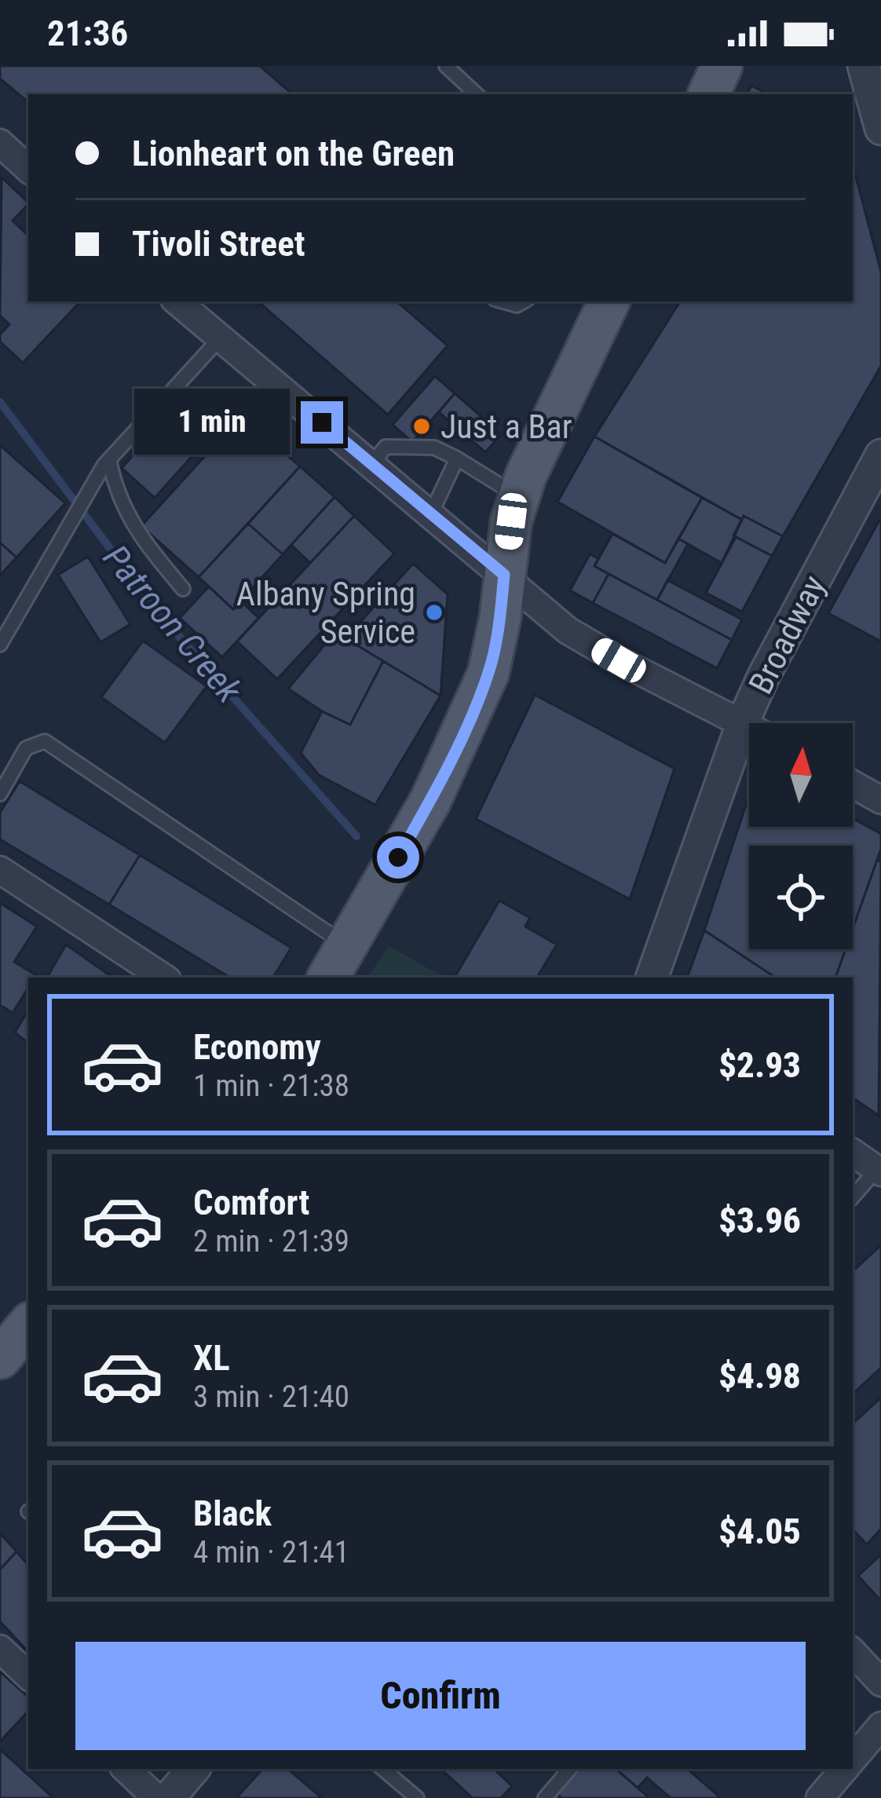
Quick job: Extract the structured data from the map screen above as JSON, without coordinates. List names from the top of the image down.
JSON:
{
  "streets": {
    "street": ["Broadway"]
  },
  "water": ["Patroon Creek"],
  "places": ["Just a Bar", "Albany Spring Service"],
  "north": "top",
  "page": {
    "status": "21:36",
    "banner": ["Lionheart on the Green", "Tivoli Street"],
    "bubble": "1 min",
    "list": [
      {
        "name": "Economy",
        "note": "1 min · 21:38",
        "value": "$2.93"
      },
      {
        "name": "Comfort",
        "note": "2 min · 21:39",
        "value": "$3.96"
      },
      {
        "name": "XL",
        "note": "3 min · 21:40",
        "value": "$4.98"
      },
      {
        "name": "Black",
        "note": "4 min · 21:41",
        "value": "$4.05"
      }
    ],
    "buttons": "Confirm"
  }
}
